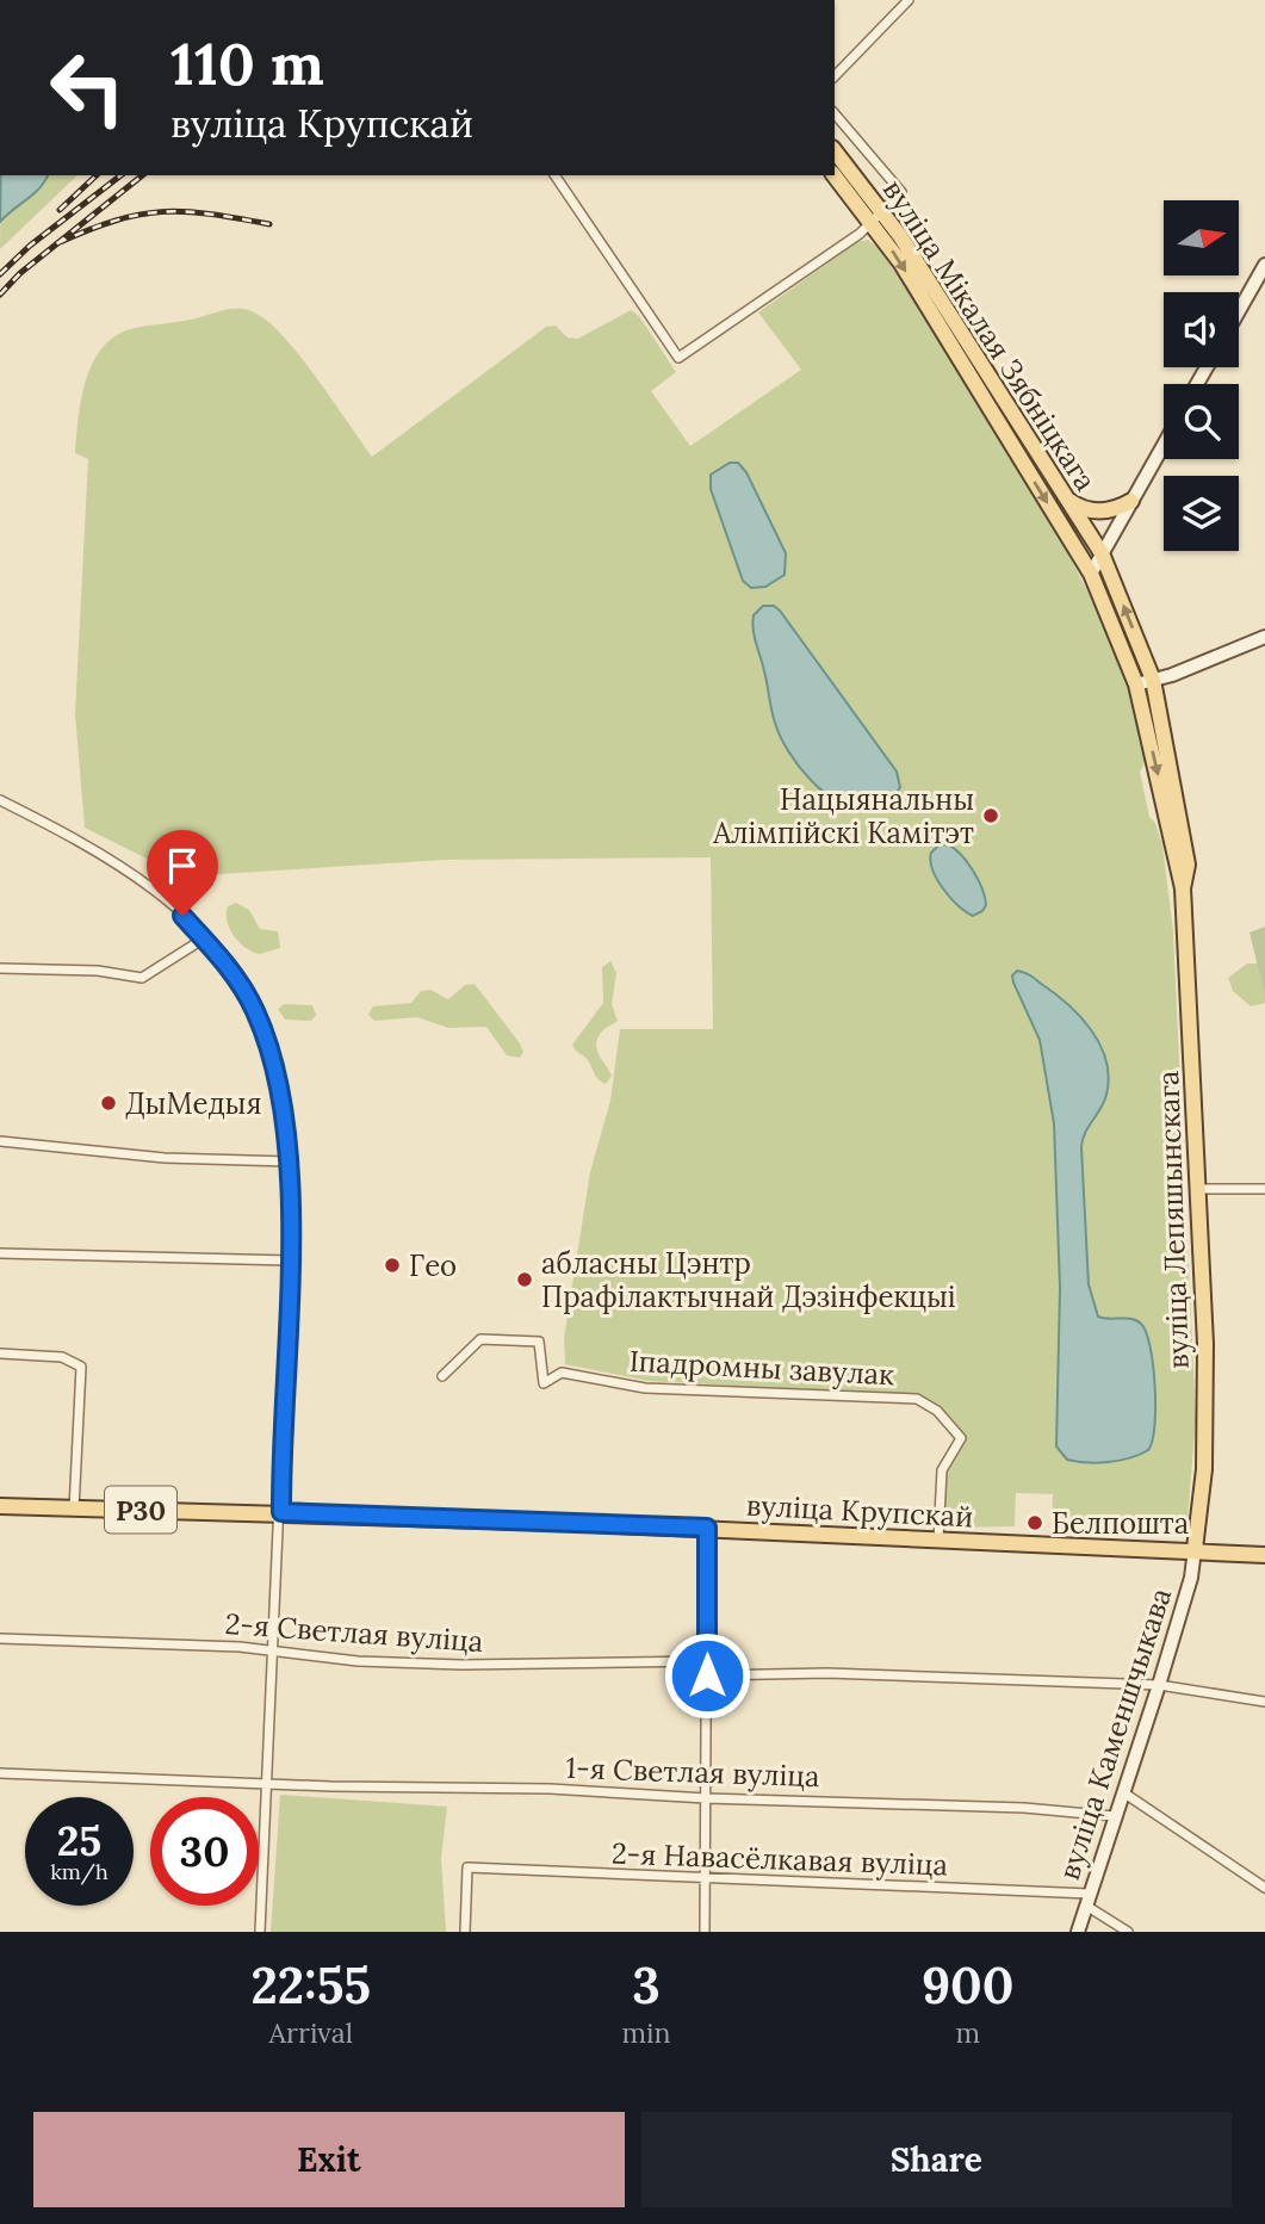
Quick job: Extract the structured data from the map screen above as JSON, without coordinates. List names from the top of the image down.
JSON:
{
  "streets": {
    "main road": [
      "вуліца Мікалая Зябніцкага",
      "вуліца Лепяшынскага",
      "Р30",
      "вуліца Крупскай",
      "вуліца Каменшчыкава"
    ],
    "street": [
      "Іпадромны завулак",
      "2-я Светлая вуліца",
      "1-я Светлая вуліца",
      "2-я Навасёлкавая вуліца"
    ]
  },
  "crossings": [
    ["вуліца Мікалая Зябніцкага", "вуліца Лепяшынскага"],
    ["вуліца Лепяшынскага", "вуліца Крупскай"],
    ["вуліца Лепяшынскага", "вуліца Каменшчыкава"],
    ["Іпадромны завулак", "вуліца Крупскай"],
    ["вуліца Крупскай", "вуліца Каменшчыкава"],
    ["вуліца Каменшчыкава", "1-я Светлая вуліца"],
    ["вуліца Каменшчыкава", "2-я Навасёлкавая вуліца"]
  ],
  "places": [
    "Нацыянальны Алімпійскі Камітэт",
    "ДыМедыя",
    "Гео",
    "абласны Цэнтр Прафілактычнай Дэзінфекцыі",
    "Белпошта"
  ],
  "north": "right",
  "page": {
    "turn": ["110 m", "вуліца Крупскай"],
    "speed": "25 km/h",
    "limit": "30",
    "eta": [
      "22:55",
      "Arrival",
      "3",
      "min",
      "900",
      "m"
    ],
    "buttons": ["Exit", "Share"]
  }
}
